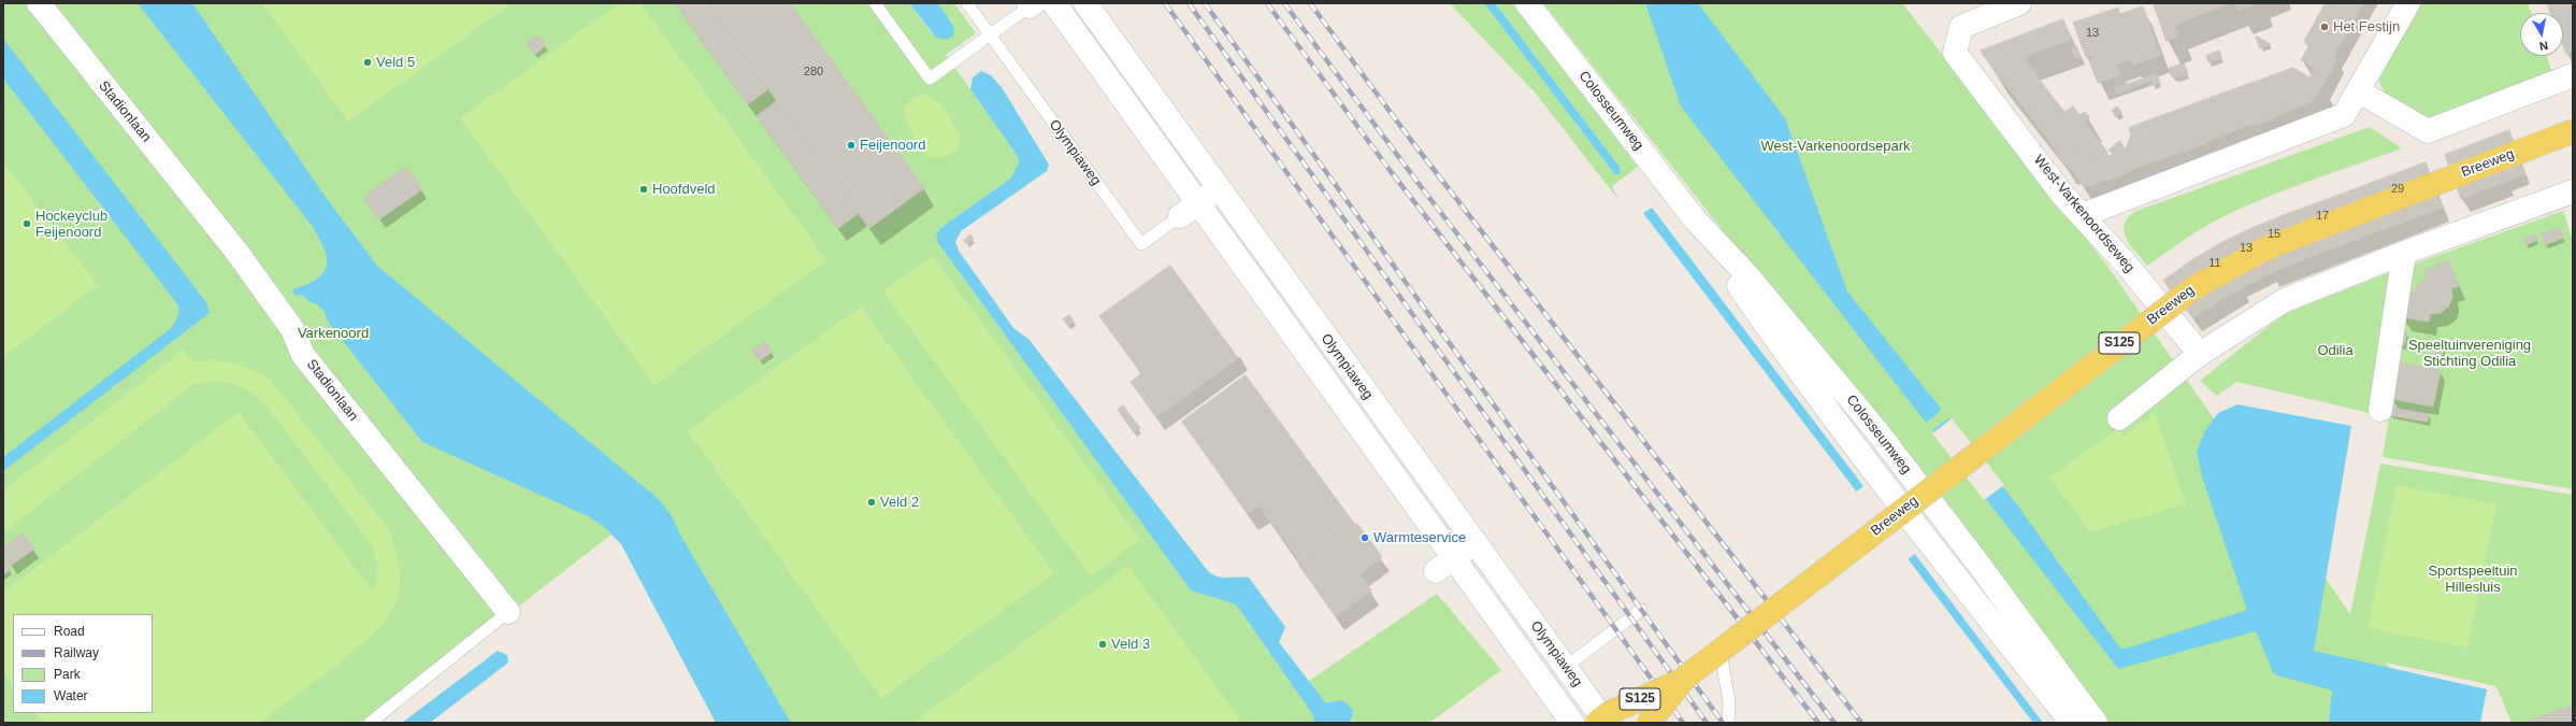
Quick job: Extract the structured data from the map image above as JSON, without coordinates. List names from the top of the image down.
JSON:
{
  "streets": {
    "main road": [
      "Colosseumweg",
      "Stadionlaan",
      "Olympiaweg",
      "Breeweg",
      "West-Varkenoordseweg",
      "S125"
    ]
  },
  "crossings": [
    ["Breeweg", "S125"]
  ],
  "parks": [
    "West-Varkenoordsepark",
    "Varkenoord",
    "Speeltuinvereniging Stichting Odilia",
    "Odilia",
    "Sportspeeltuin Hillesluis"
  ],
  "places": [
    "Het Festijn",
    "Veld 5",
    "Feijenoord",
    "Hoofdveld",
    "Hockeyclub Feijenoord",
    "Veld 2",
    "Warmteservice",
    "Veld 3"
  ],
  "house_numbers": [
    "13",
    "280",
    "29",
    "17",
    "15",
    "13",
    "11"
  ],
  "legend": [
    "Road",
    "Railway",
    "Park",
    "Water"
  ],
  "north": "bottom"
}
